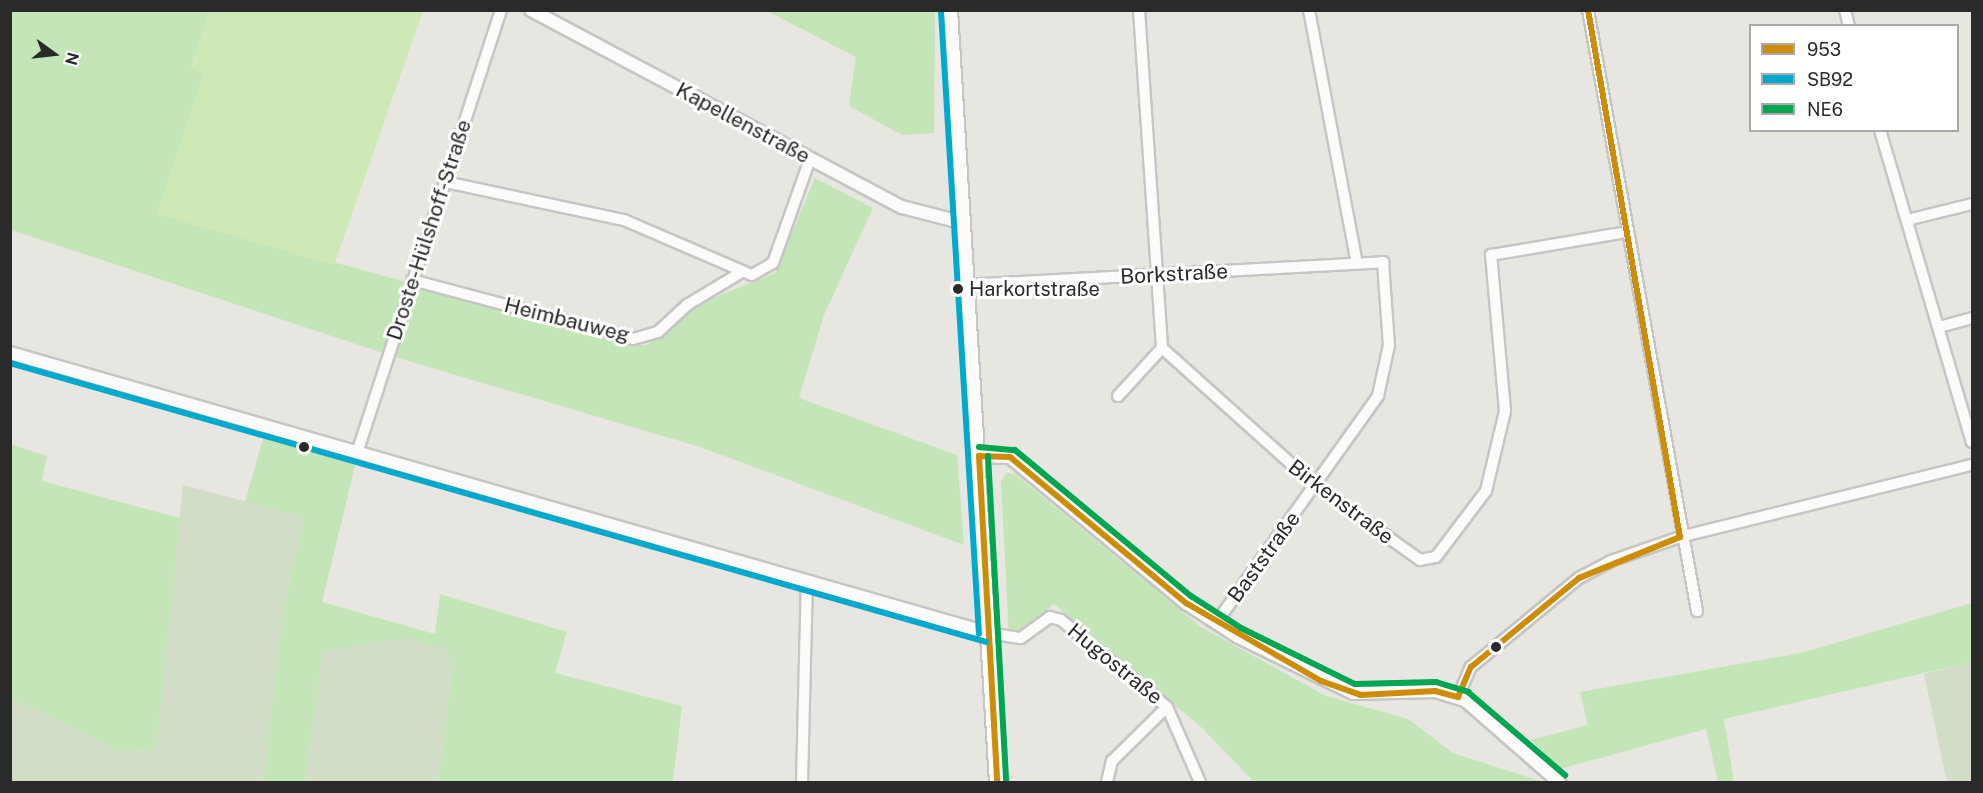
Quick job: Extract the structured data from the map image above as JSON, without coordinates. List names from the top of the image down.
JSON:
{
  "streets": {
    "street": [
      "Kapellenstraße",
      "Droste-Hülshoff-Straße",
      "Borkstraße",
      "Heimbauweg",
      "Birkenstraße",
      "Baststraße",
      "Hugostraße"
    ]
  },
  "crossings": [
    ["Kapellenstraße", "Heimbauweg"],
    ["Droste-Hülshoff-Straße", "Heimbauweg"],
    ["Borkstraße", "Baststraße"],
    ["Birkenstraße", "Baststraße"]
  ],
  "places": ["Harkortstraße"],
  "lines": ["transit line 953", "transit line SB92", "transit line NE6"],
  "legend": ["953", "SB92", "NE6"],
  "north": "right"
}
